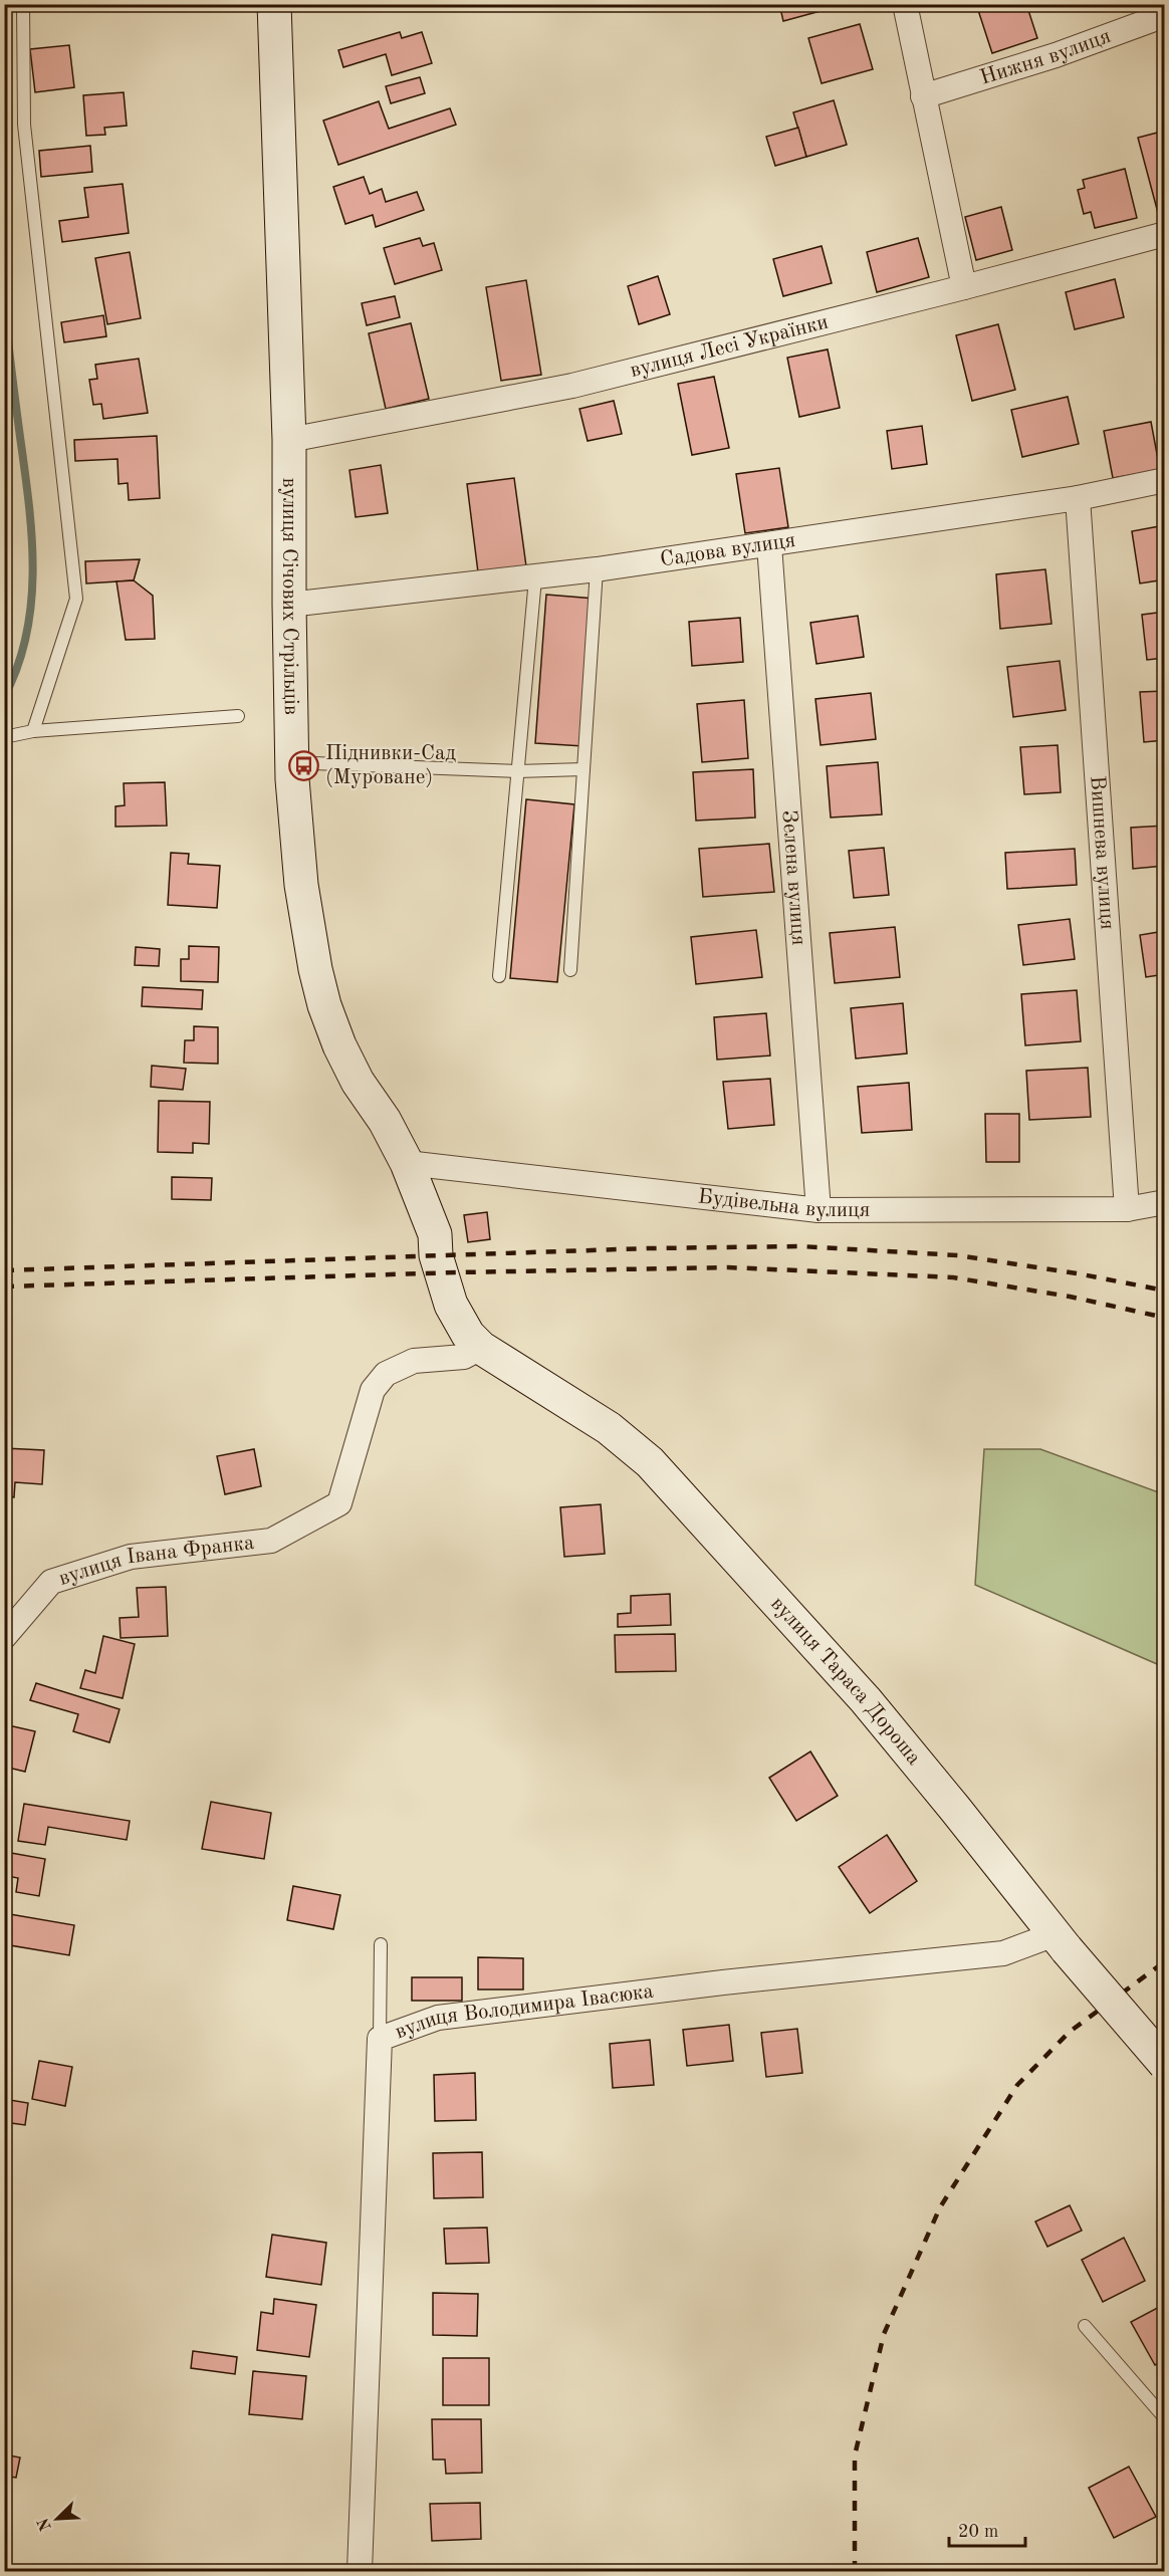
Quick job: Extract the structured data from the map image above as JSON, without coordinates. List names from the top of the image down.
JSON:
{
  "streets": {
    "street": [
      "Нижня вулиця",
      "вулиця Лесі Українки",
      "Садова вулиця",
      "вулиця Січових Стрільців",
      "Вишнева вулиця",
      "Зелена вулиця",
      "Будівельна вулиця",
      "вулиця Івана Франка",
      "вулиця Тараса Дороша",
      "вулиця Володимира Івасюка"
    ]
  },
  "crossings": [
    ["вулиця Лесі Українки", "вулиця Січових Стрільців"],
    ["Садова вулиця", "вулиця Січових Стрільців"],
    ["Садова вулиця", "Вишнева вулиця"],
    ["Садова вулиця", "Зелена вулиця"],
    ["вулиця Січових Стрільців", "Будівельна вулиця"],
    ["вулиця Січових Стрільців", "вулиця Івана Франка"],
    ["вулиця Січових Стрільців", "вулиця Тараса Дороша"],
    ["Вишнева вулиця", "Будівельна вулиця"],
    ["Зелена вулиця", "Будівельна вулиця"],
    ["вулиця Івана Франка", "вулиця Тараса Дороша"],
    ["вулиця Тараса Дороша", "вулиця Володимира Івасюка"]
  ],
  "places": {
    "bus stop": ["Піднивки-Сад (Муроване)"]
  },
  "scale_bar": "20 m",
  "north": "bottom left"
}
